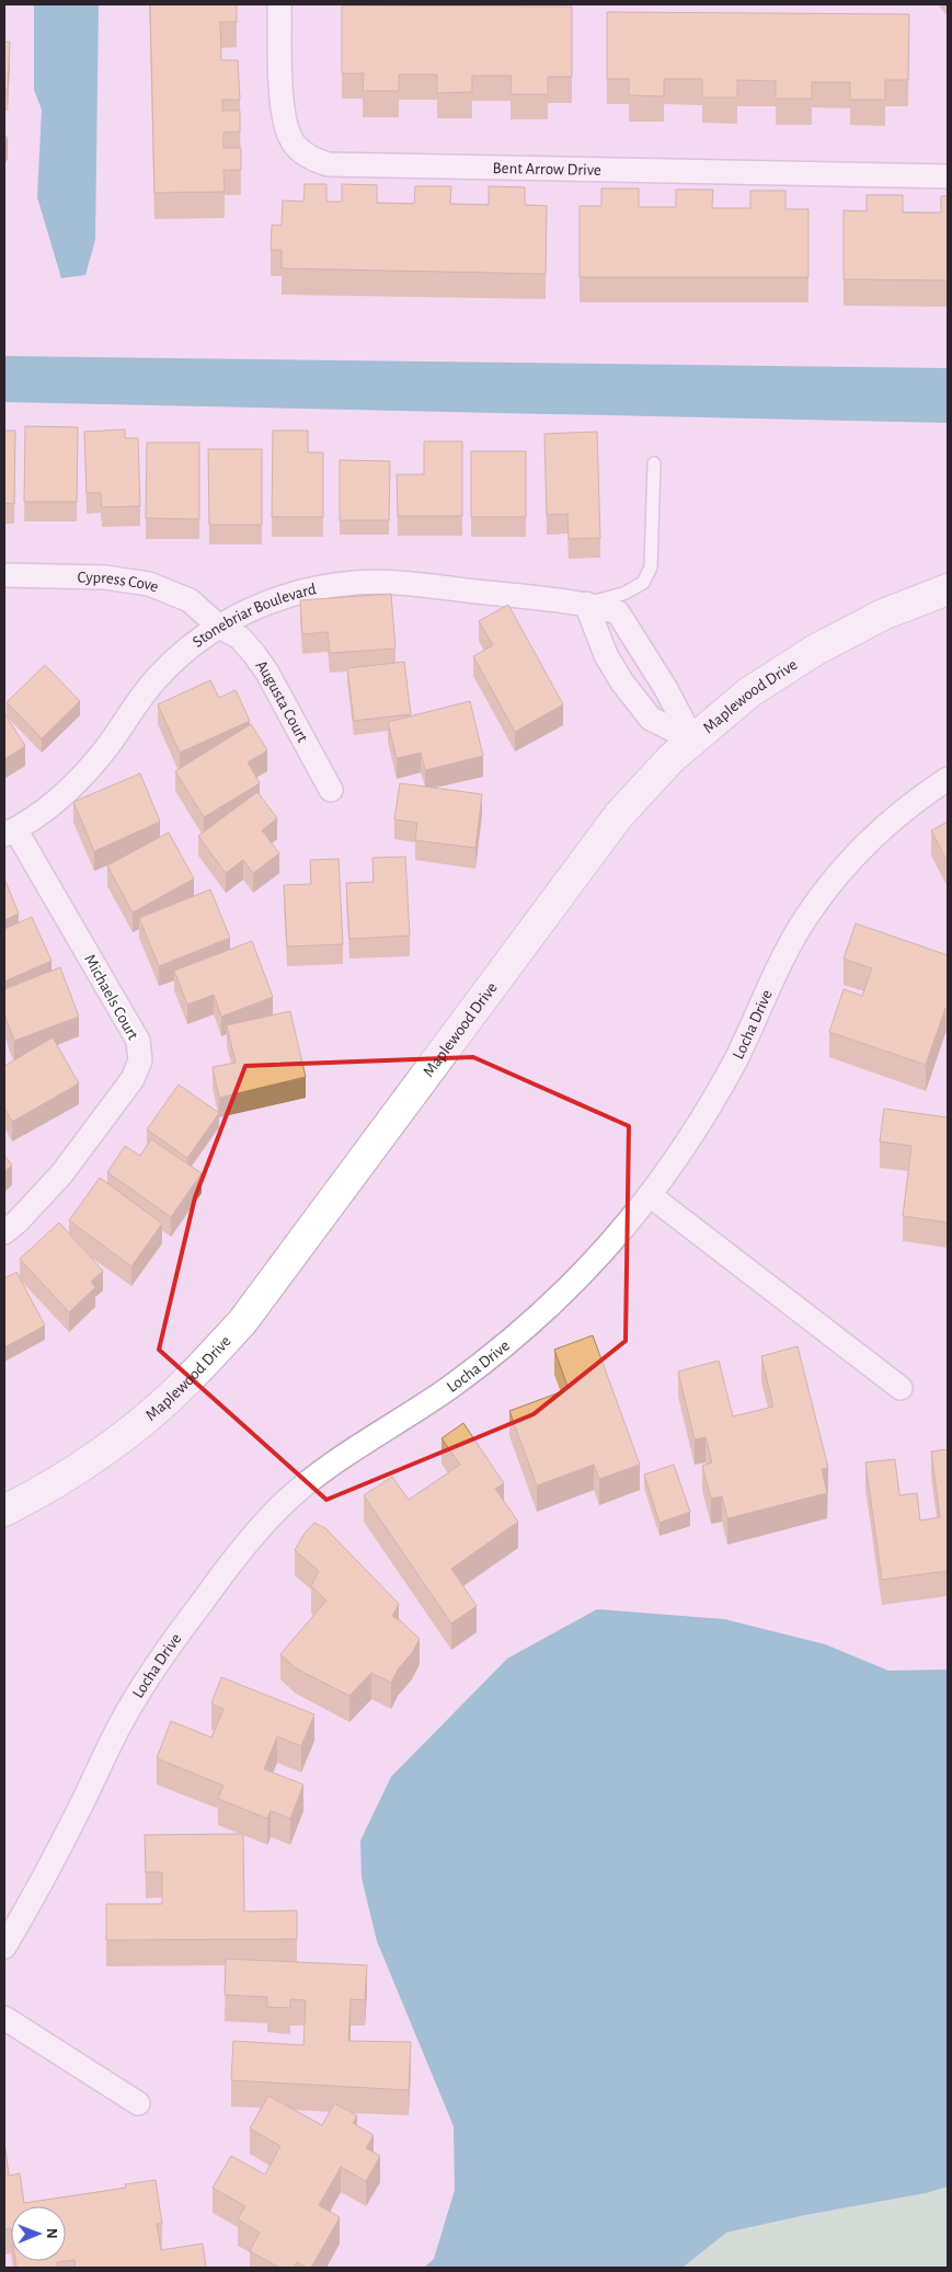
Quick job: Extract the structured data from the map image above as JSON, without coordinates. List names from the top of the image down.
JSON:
{
  "streets": {
    "street": [
      "Bent Arrow Drive",
      "Cypress Cove",
      "Stonebriar Boulevard",
      "Maplewood Drive",
      "Augusta Court",
      "Michaels Court",
      "Locha Drive"
    ]
  },
  "crossings": [
    ["Cypress Cove", "Stonebriar Boulevard"],
    ["Cypress Cove", "Augusta Court"],
    ["Stonebriar Boulevard", "Maplewood Drive"],
    ["Stonebriar Boulevard", "Augusta Court"],
    ["Stonebriar Boulevard", "Michaels Court"]
  ],
  "north": "right"
}
